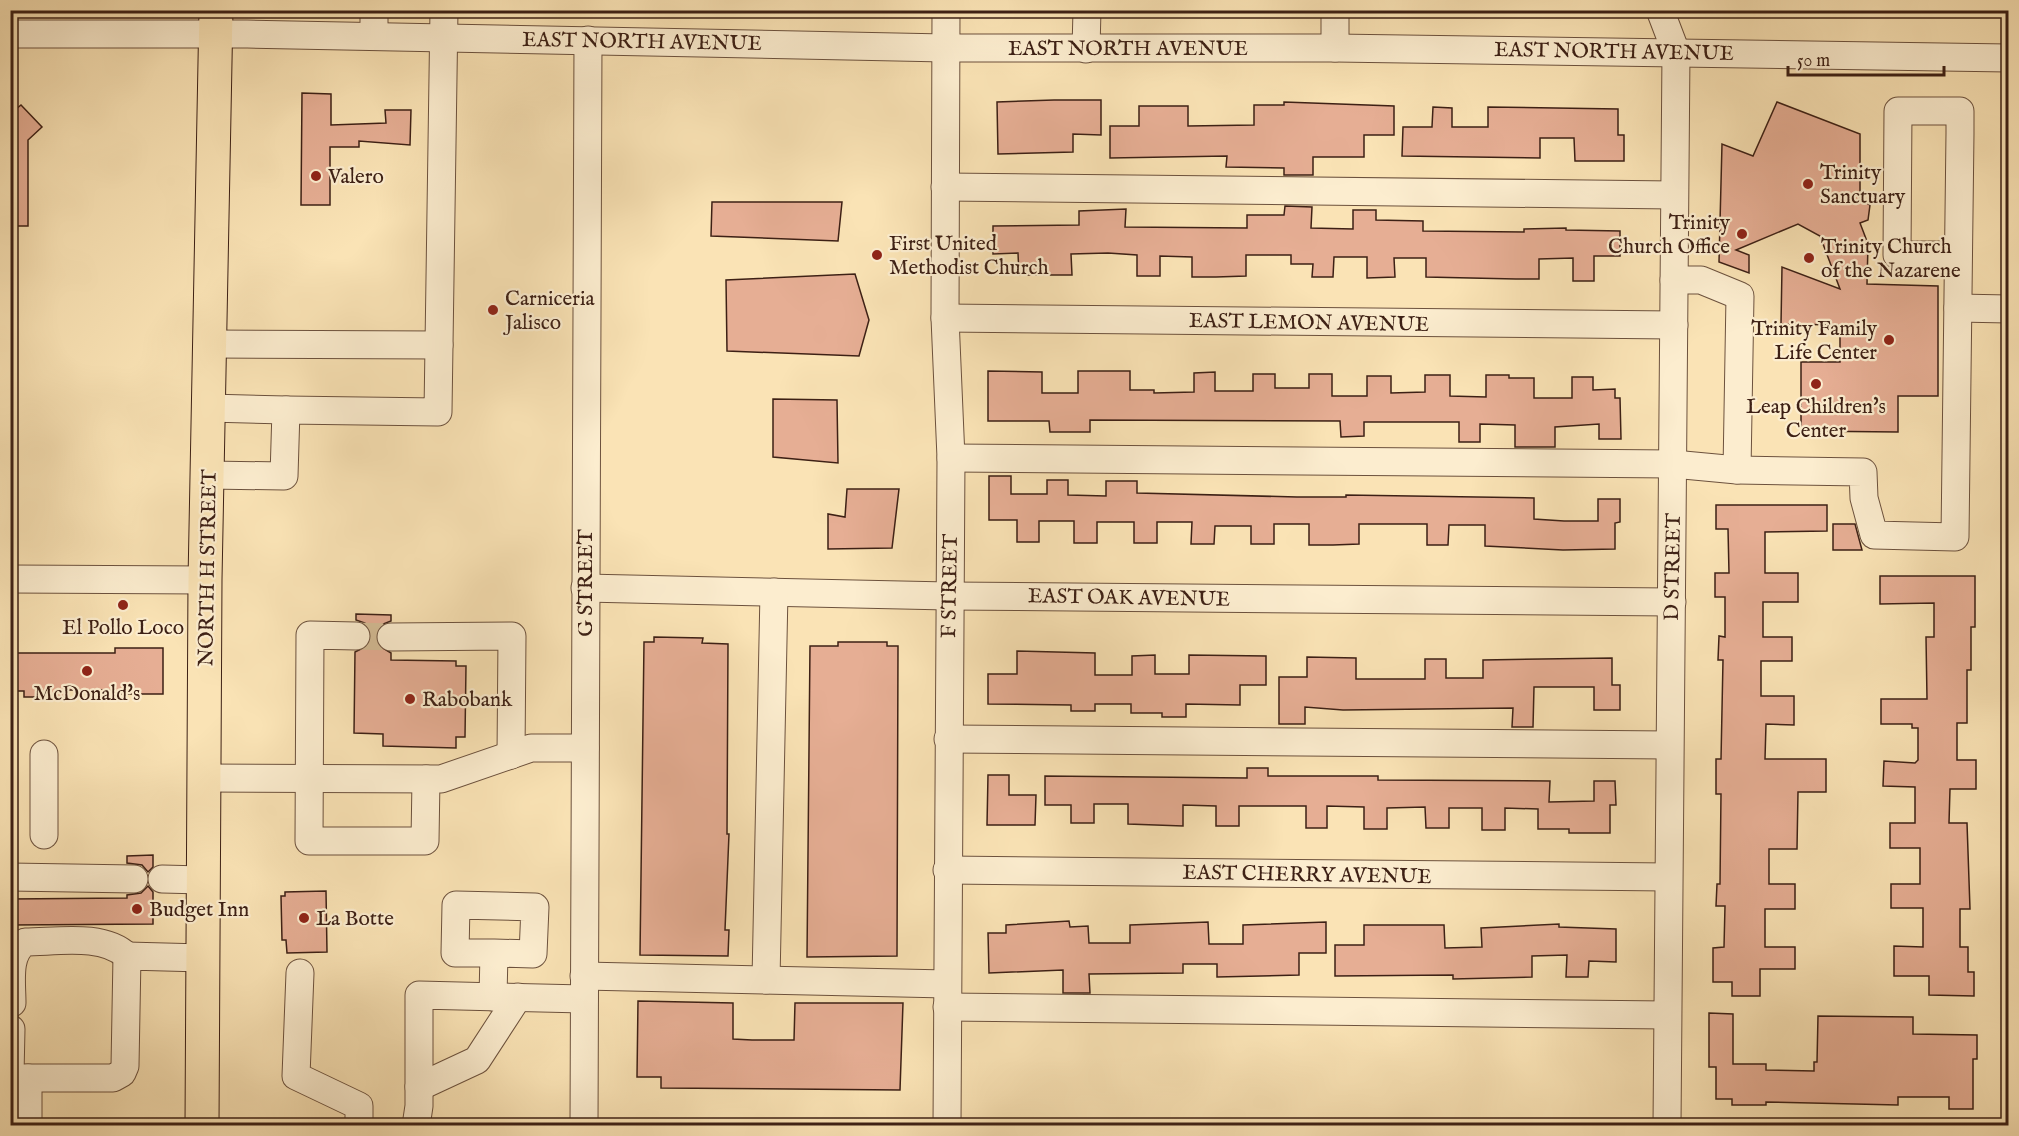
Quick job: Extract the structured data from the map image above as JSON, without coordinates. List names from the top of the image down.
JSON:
{
  "streets": {
    "highway": ["NORTH H STREET"],
    "street": [
      "EAST NORTH AVENUE",
      "EAST LEMON AVENUE",
      "D STREET",
      "G STREET",
      "F STREET",
      "EAST OAK AVENUE",
      "EAST CHERRY AVENUE"
    ]
  },
  "crossings": [
    ["EAST NORTH AVENUE", "D STREET"],
    ["EAST NORTH AVENUE", "NORTH H STREET"],
    ["EAST NORTH AVENUE", "G STREET"],
    ["EAST NORTH AVENUE", "F STREET"],
    ["EAST LEMON AVENUE", "D STREET"],
    ["EAST LEMON AVENUE", "F STREET"],
    ["D STREET", "EAST OAK AVENUE"],
    ["D STREET", "EAST CHERRY AVENUE"],
    ["G STREET", "EAST OAK AVENUE"],
    ["F STREET", "EAST OAK AVENUE"],
    ["F STREET", "EAST CHERRY AVENUE"]
  ],
  "places": [
    "Valero",
    "Trinity Sanctuary",
    "Trinity Church Office",
    "First United Methodist Church",
    "Trinity Church of the Nazarene",
    "Carniceria Jalisco",
    "Trinity Family Life Center",
    "Leap Children's Center",
    "El Pollo Loco",
    "McDonald's",
    "Rabobank",
    "Budget Inn",
    "La Botte"
  ],
  "scale_bar": "50 m"
}
